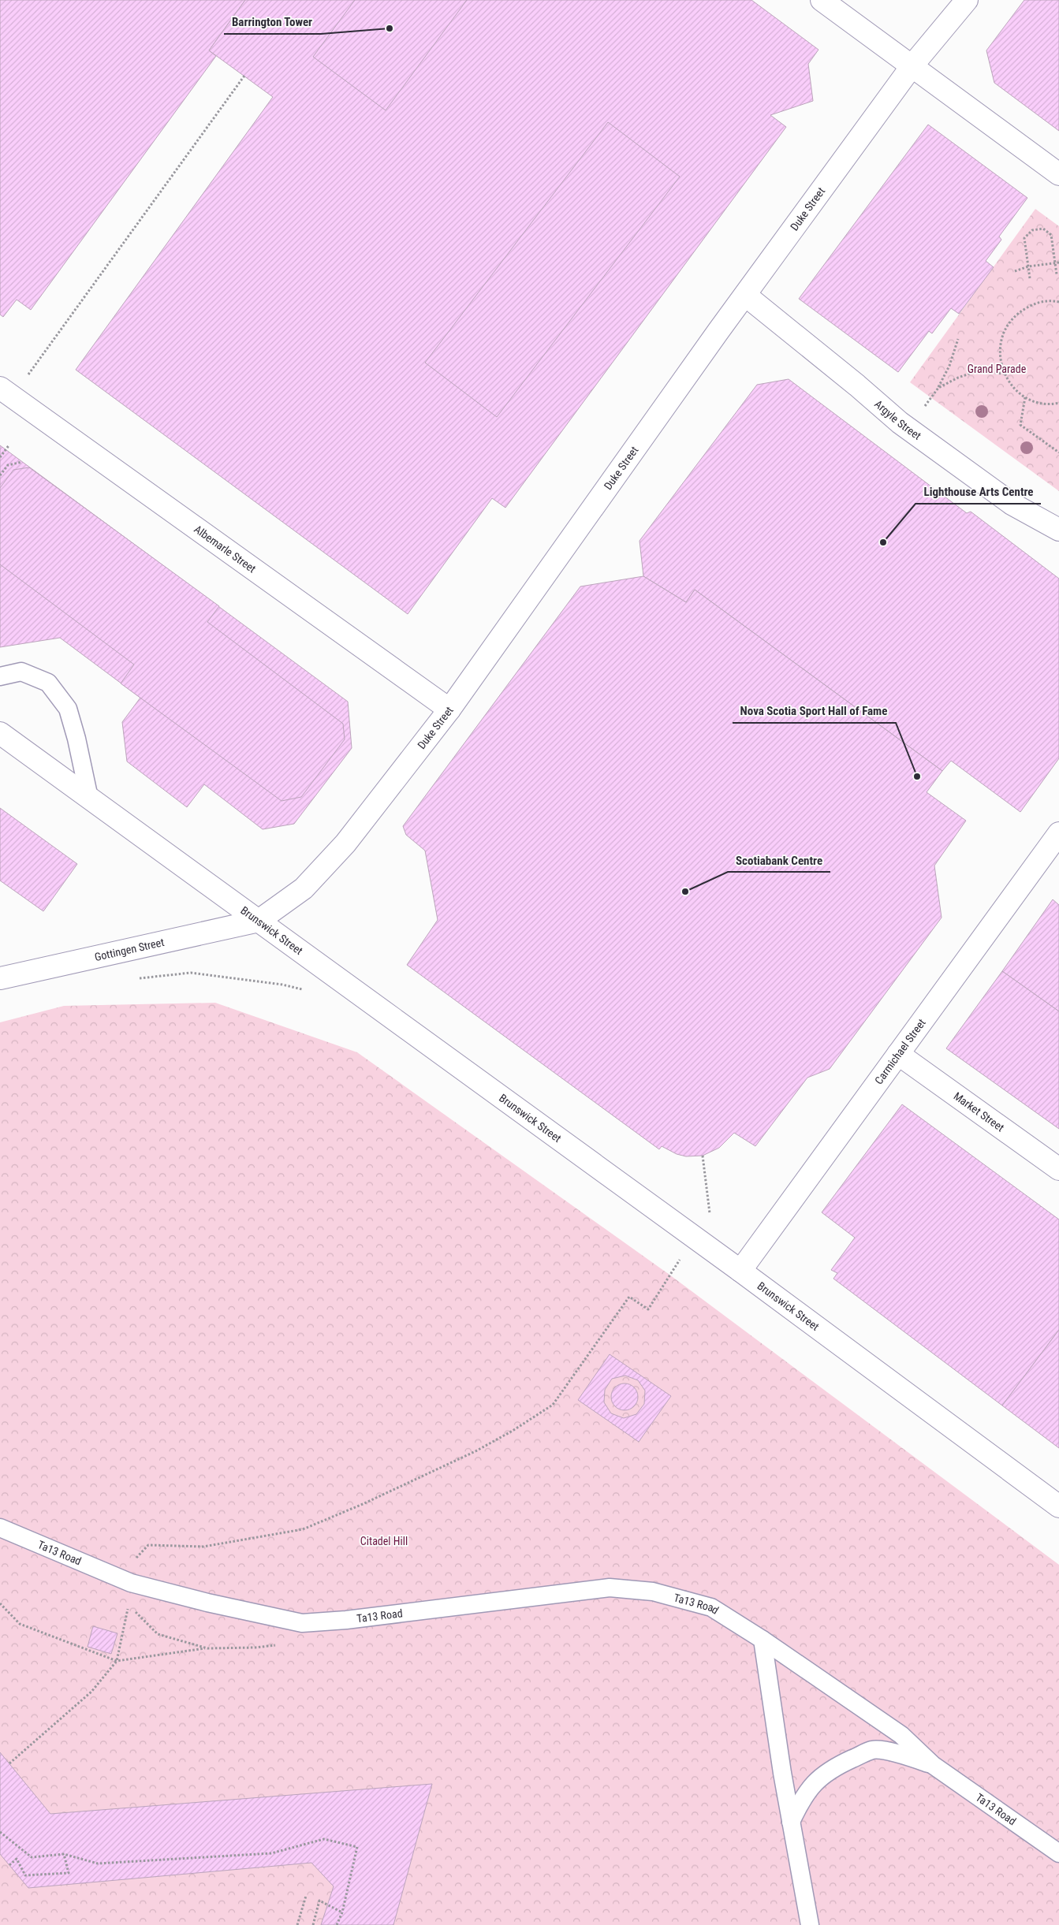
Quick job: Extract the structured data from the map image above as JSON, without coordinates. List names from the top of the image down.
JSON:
{
  "streets": {
    "street": [
      "Duke Street",
      "Argyle Street",
      "Albemarle Street",
      "Brunswick Street",
      "Gottingen Street",
      "Carmichael Street",
      "Market Street"
    ],
    "lane": ["Ta13 Road"]
  },
  "crossings": [
    ["Duke Street", "Argyle Street"],
    ["Duke Street", "Albemarle Street"],
    ["Duke Street", "Brunswick Street"],
    ["Duke Street", "Gottingen Street"],
    ["Brunswick Street", "Gottingen Street"],
    ["Brunswick Street", "Carmichael Street"],
    ["Carmichael Street", "Market Street"]
  ],
  "parks": ["Grand Parade", "Citadel Hill"],
  "places": [
    "Barrington Tower",
    "Lighthouse Arts Centre",
    "Nova Scotia Sport Hall of Fame",
    "Scotiabank Centre"
  ]
}
